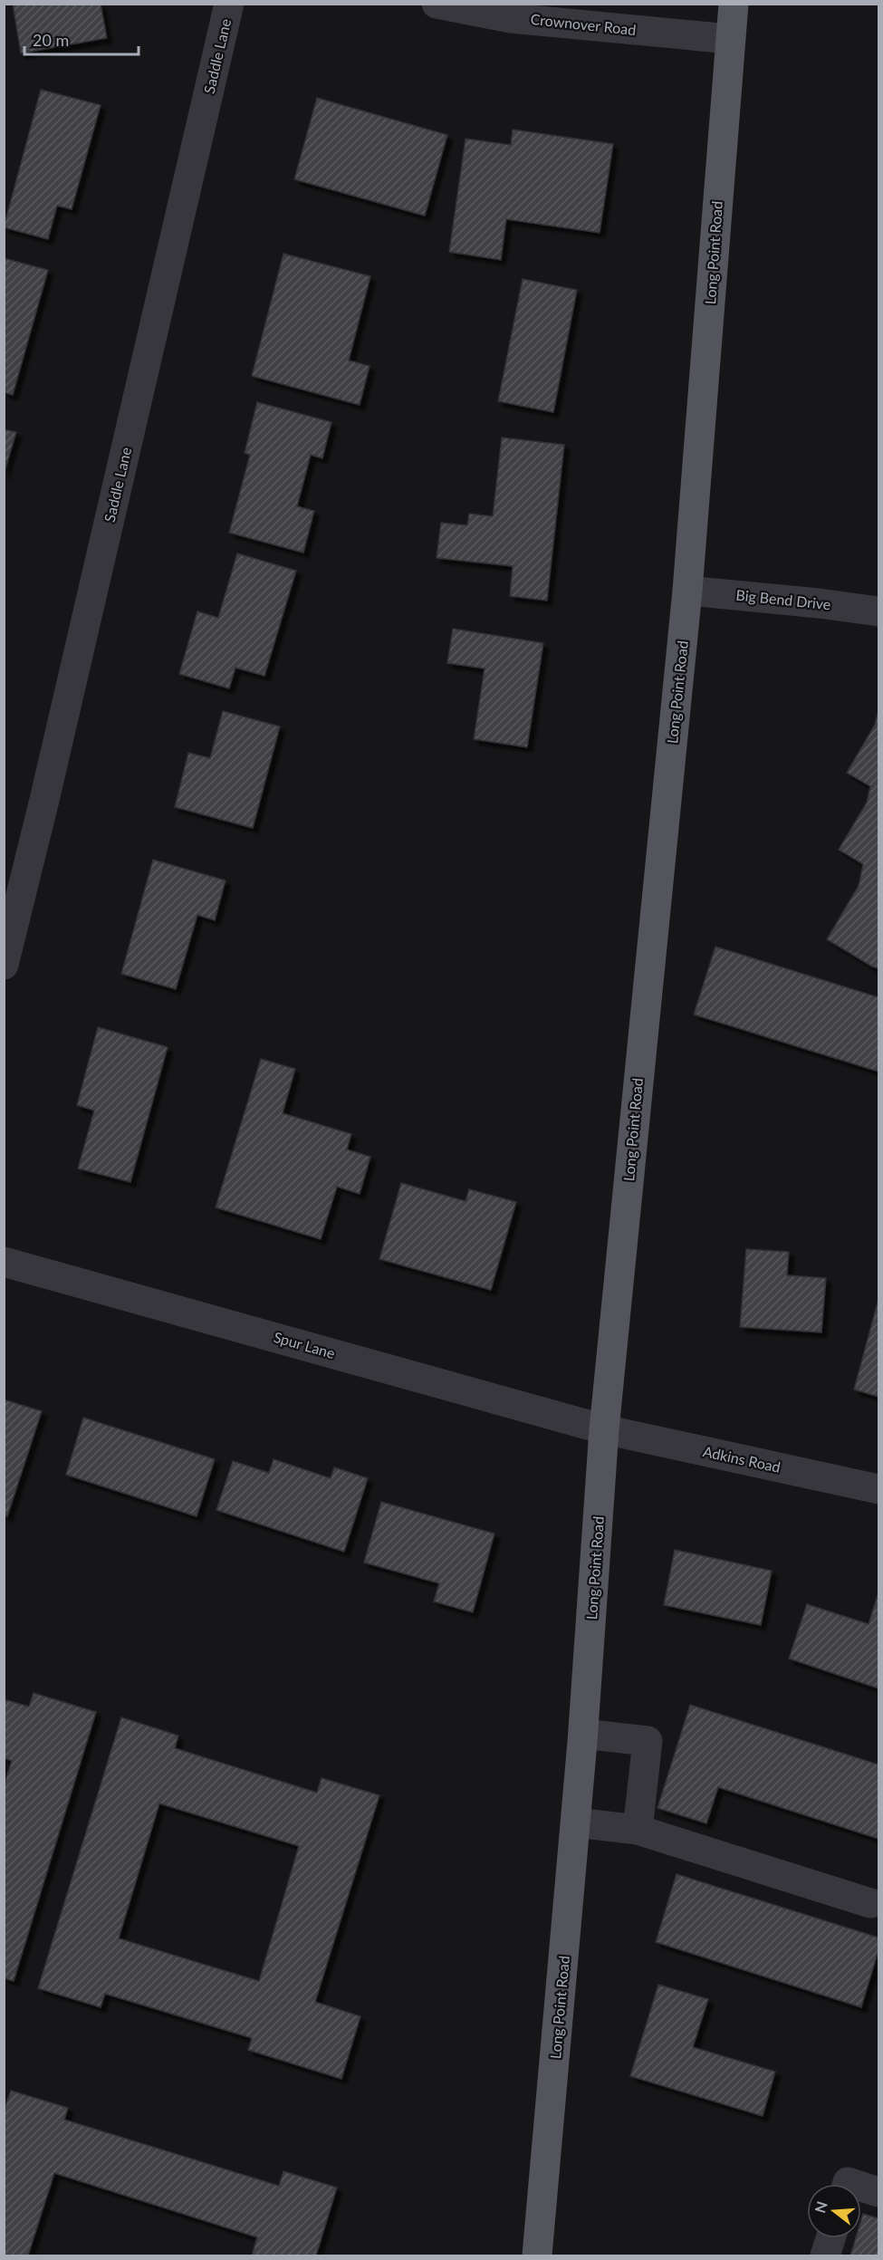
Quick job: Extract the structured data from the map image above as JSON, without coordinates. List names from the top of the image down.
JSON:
{
  "streets": {
    "main road": ["Long Point Road"],
    "street": [
      "Crownover Road",
      "Saddle Lane",
      "Big Bend Drive",
      "Spur Lane",
      "Adkins Road"
    ]
  },
  "crossings": [
    ["Crownover Road", "Long Point Road"],
    ["Long Point Road", "Big Bend Drive"],
    ["Long Point Road", "Spur Lane"],
    ["Long Point Road", "Adkins Road"],
    ["Spur Lane", "Adkins Road"]
  ],
  "scale_bar": "20 m",
  "north": "left"
}
